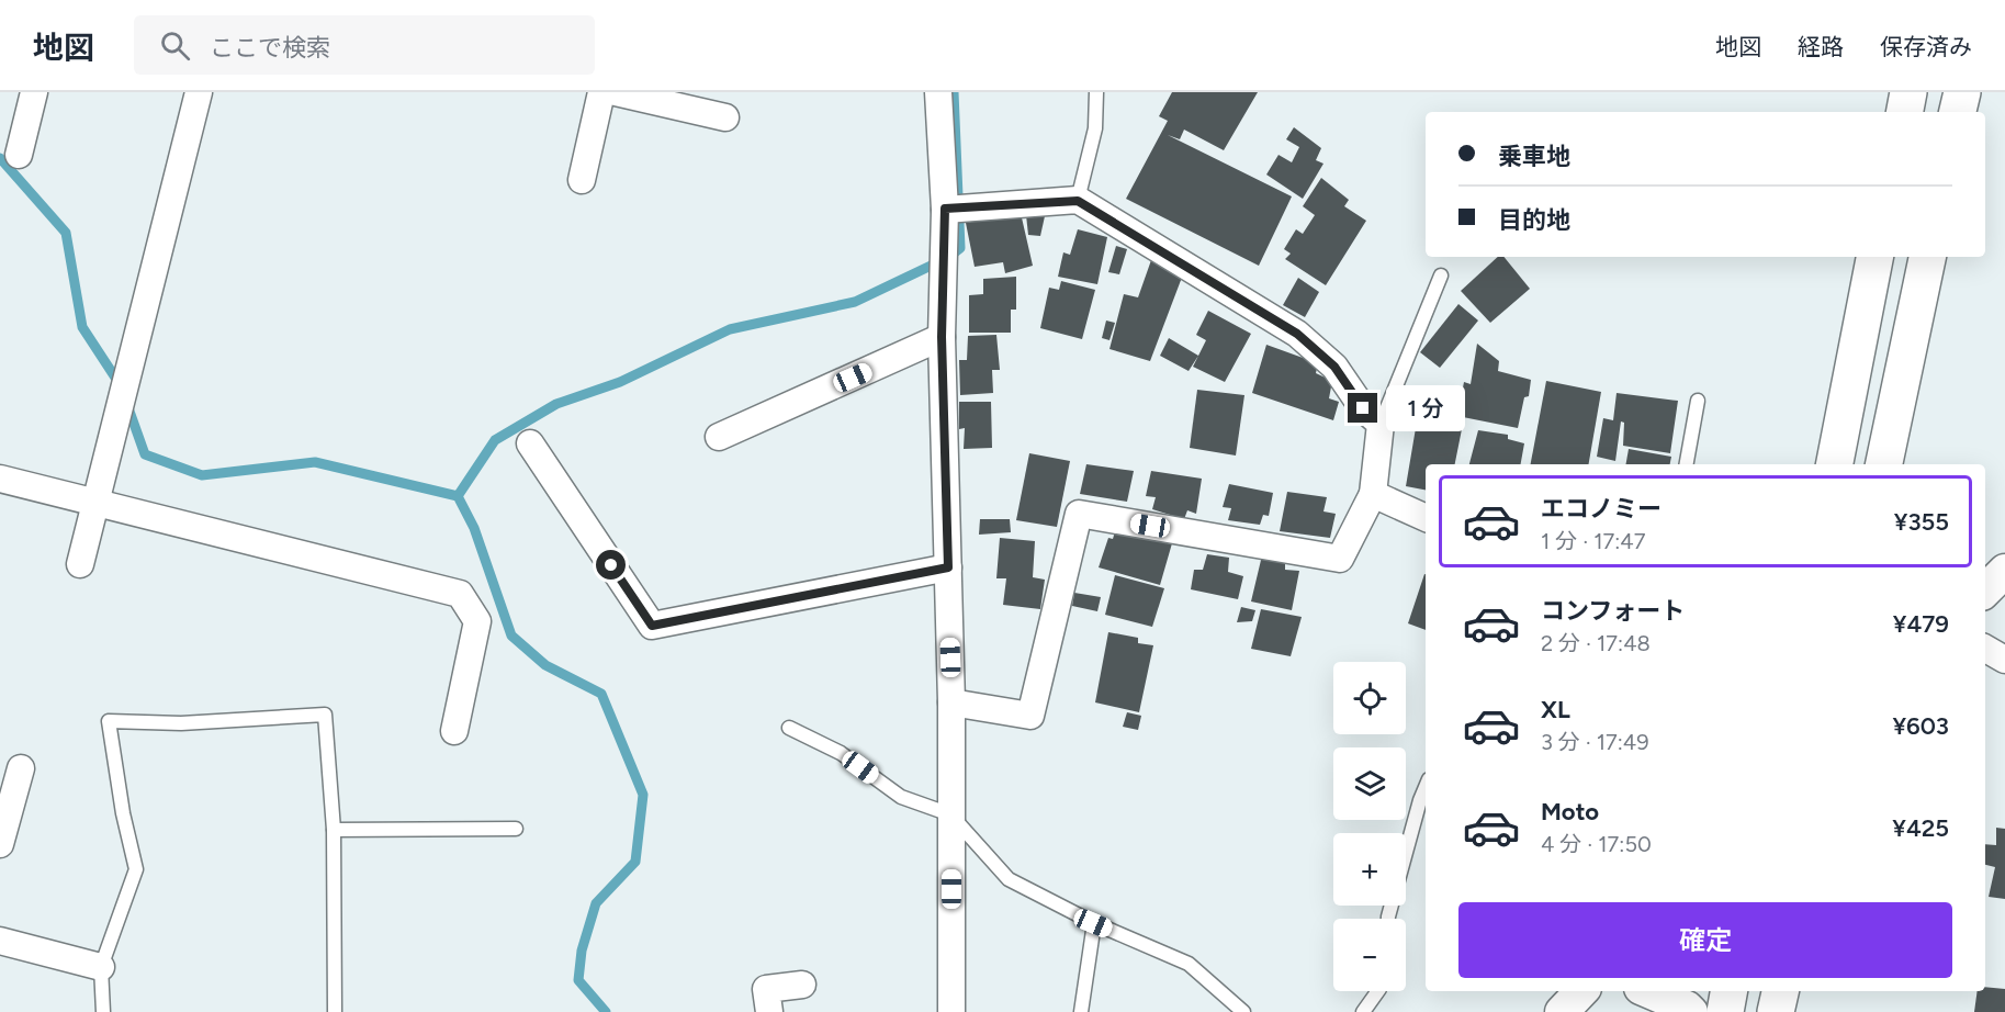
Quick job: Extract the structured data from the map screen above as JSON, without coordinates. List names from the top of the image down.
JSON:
{
  "page": {
    "header": "地図",
    "search": "ここで検索",
    "nav": ["地図", "経路", "保存済み"],
    "banner": ["乗車地", "目的地"],
    "bubble": "1 分",
    "list": [
      {
        "name": "エコノミー",
        "note": "1 分 · 17:47",
        "value": "¥355"
      },
      {
        "name": "コンフォート",
        "note": "2 分 · 17:48",
        "value": "¥479"
      },
      {
        "name": "XL",
        "note": "3 分 · 17:49",
        "value": "¥603"
      },
      {
        "name": "Moto",
        "note": "4 分 · 17:50",
        "value": "¥425"
      }
    ],
    "map_buttons": ["+", "−"],
    "buttons": "確定"
  }
}
